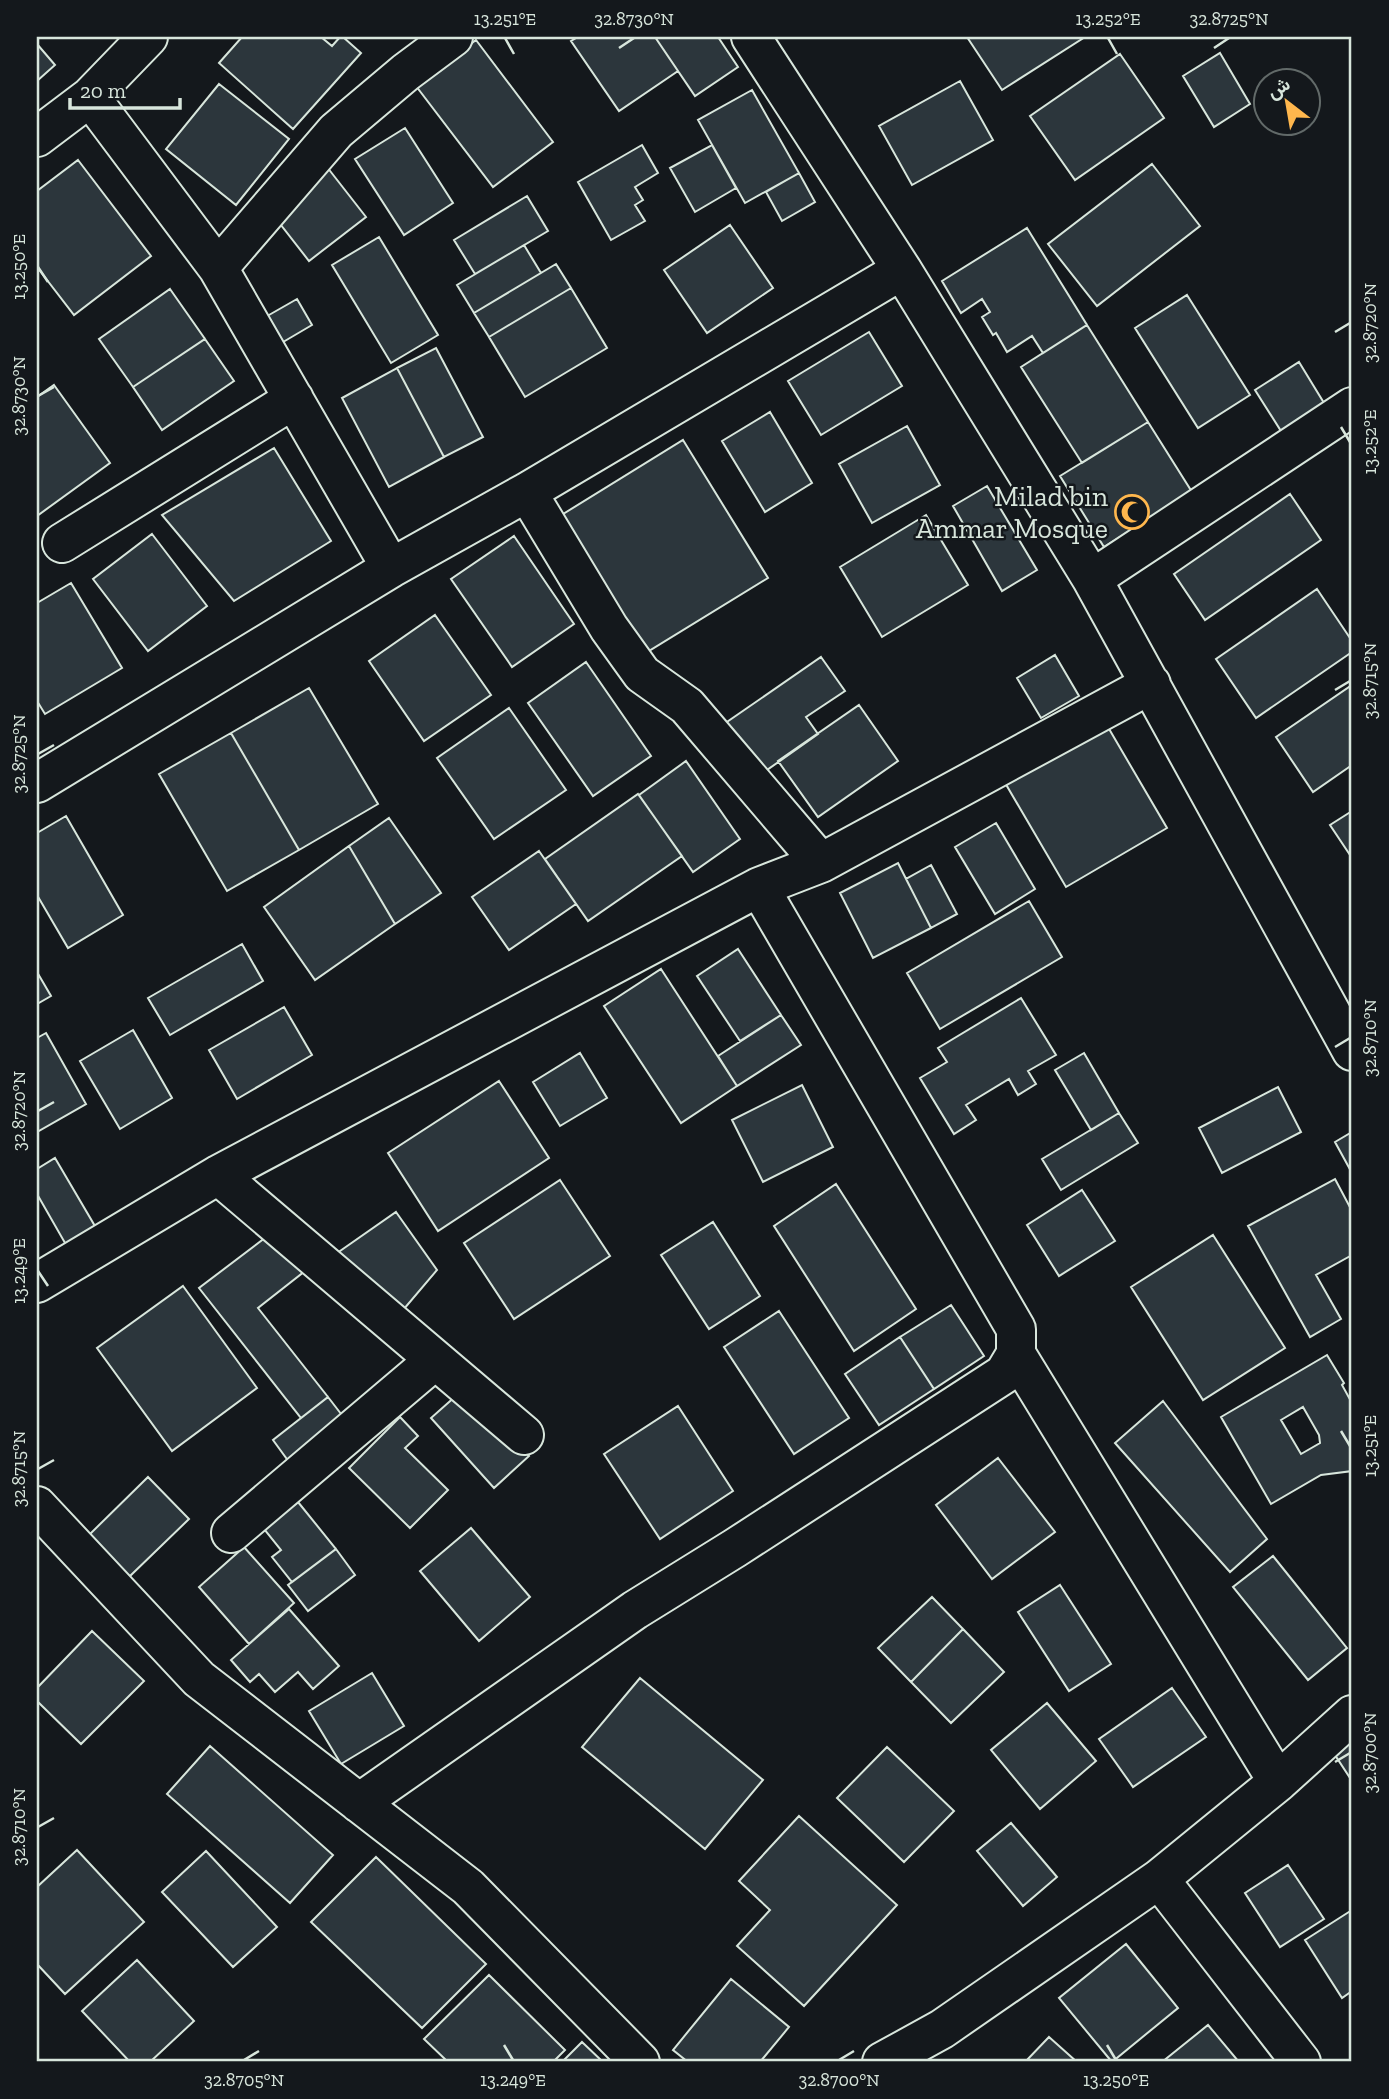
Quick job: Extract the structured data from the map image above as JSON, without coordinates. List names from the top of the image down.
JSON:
{
  "places": {
    "mosque": ["Milad bin Ammar Mosque"]
  },
  "scale_bar": "20 m",
  "north": "top left",
  "coordinates": [
    "13.251°E",
    "32.8730°N",
    "13.252°E",
    "32.8725°N",
    "13.250°E",
    "32.8720°N",
    "32.8715°N",
    "32.8710°N",
    "13.249°E",
    "32.8700°N",
    "32.8705°N"
  ]
}
